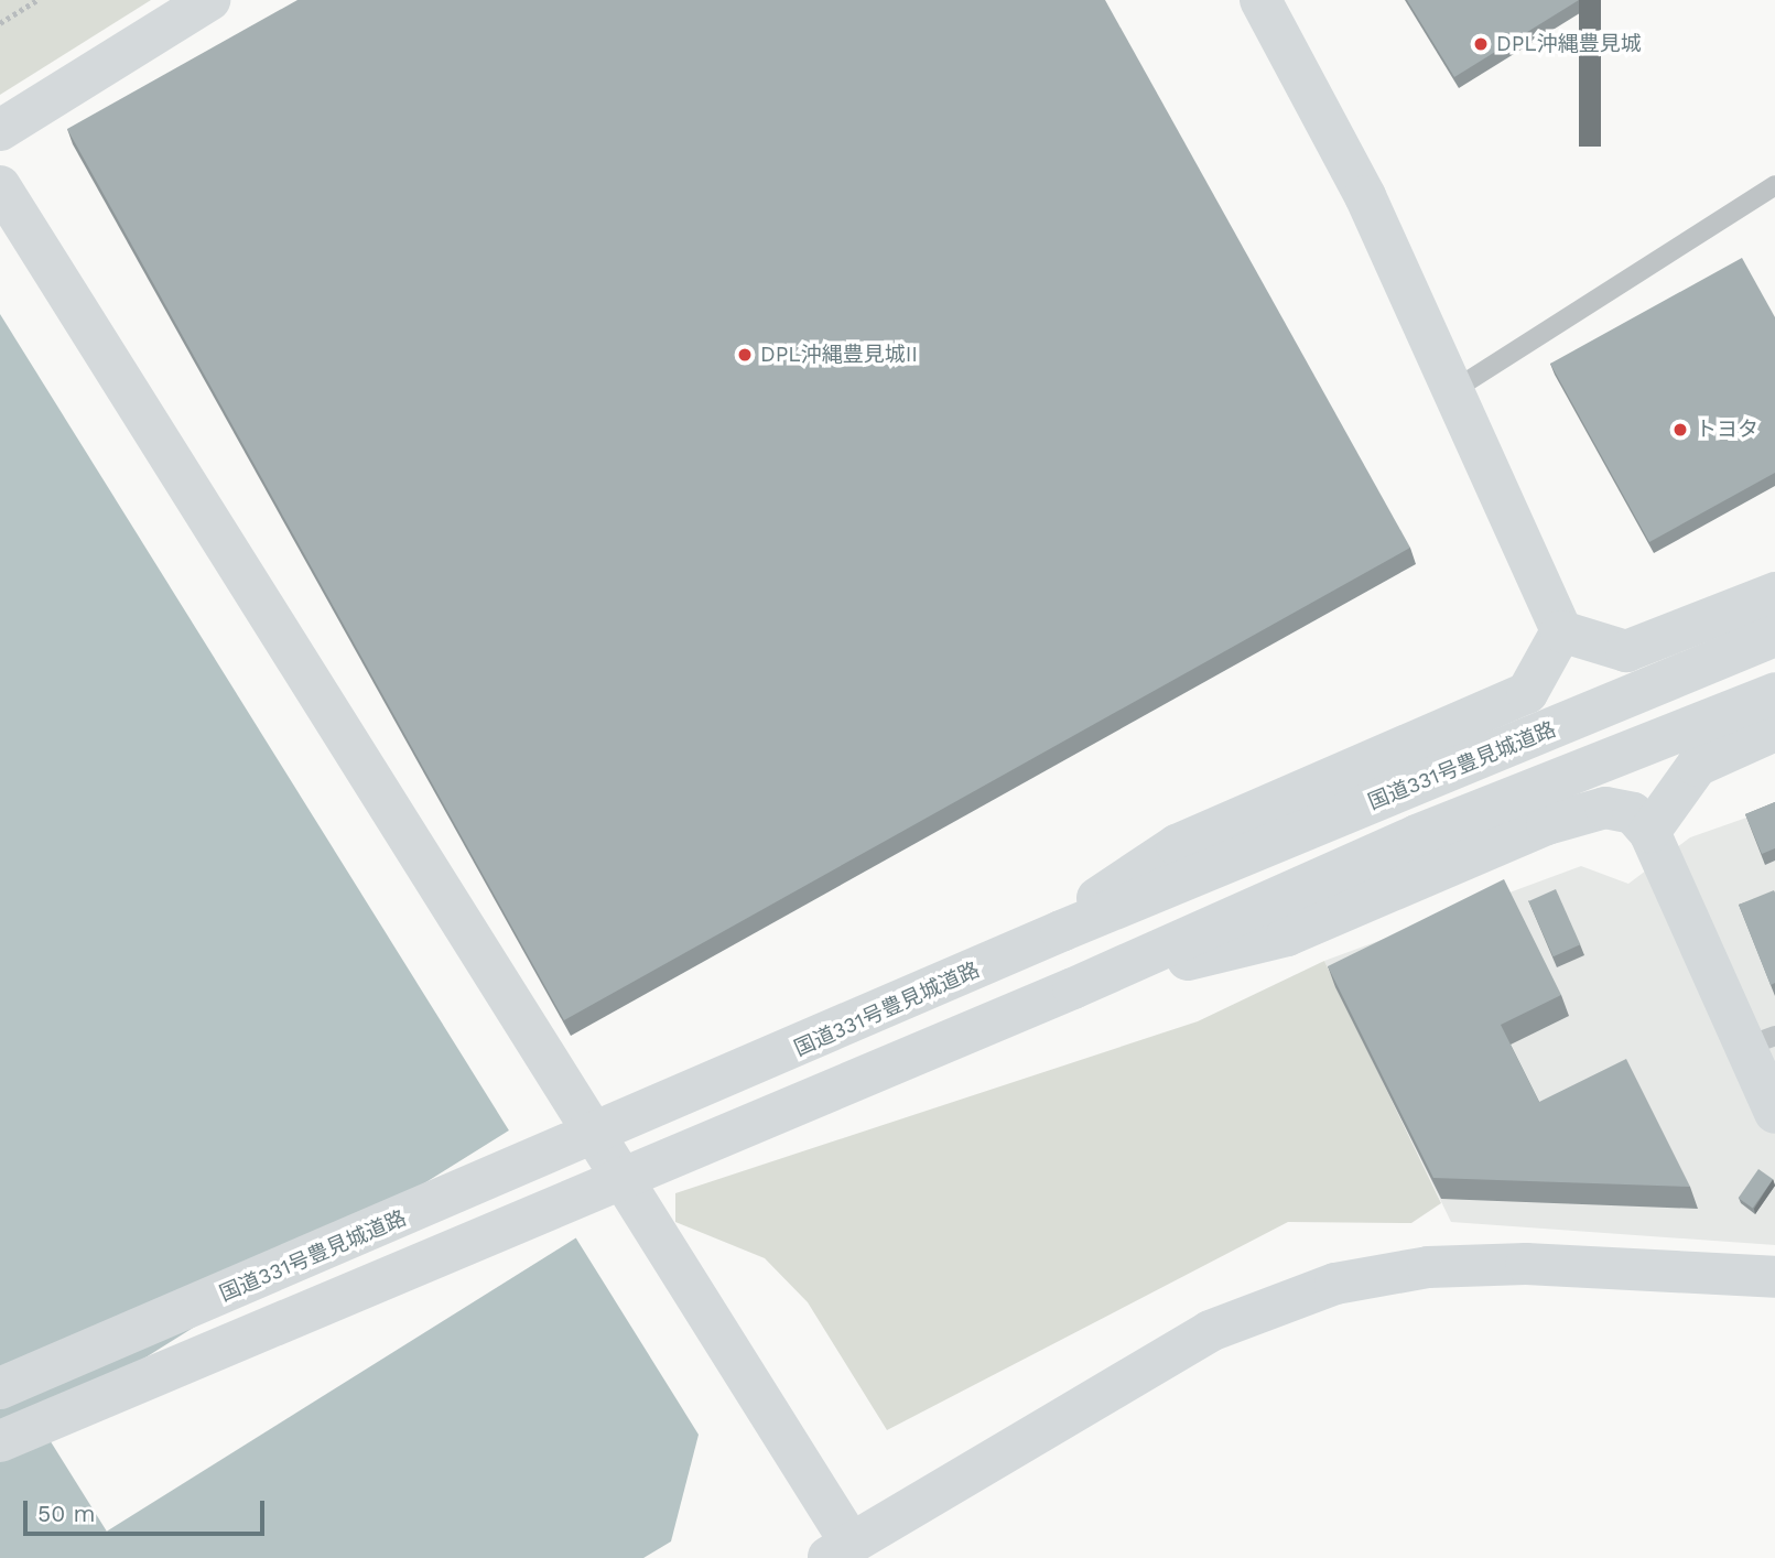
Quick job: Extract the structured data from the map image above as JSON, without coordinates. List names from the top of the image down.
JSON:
{
  "streets": {
    "main road": ["国道331号豊見城道路"]
  },
  "places": ["DPL沖縄豊見城", "DPL沖縄豊見城II", "トヨタ"],
  "scale_bar": "50 m"
}
